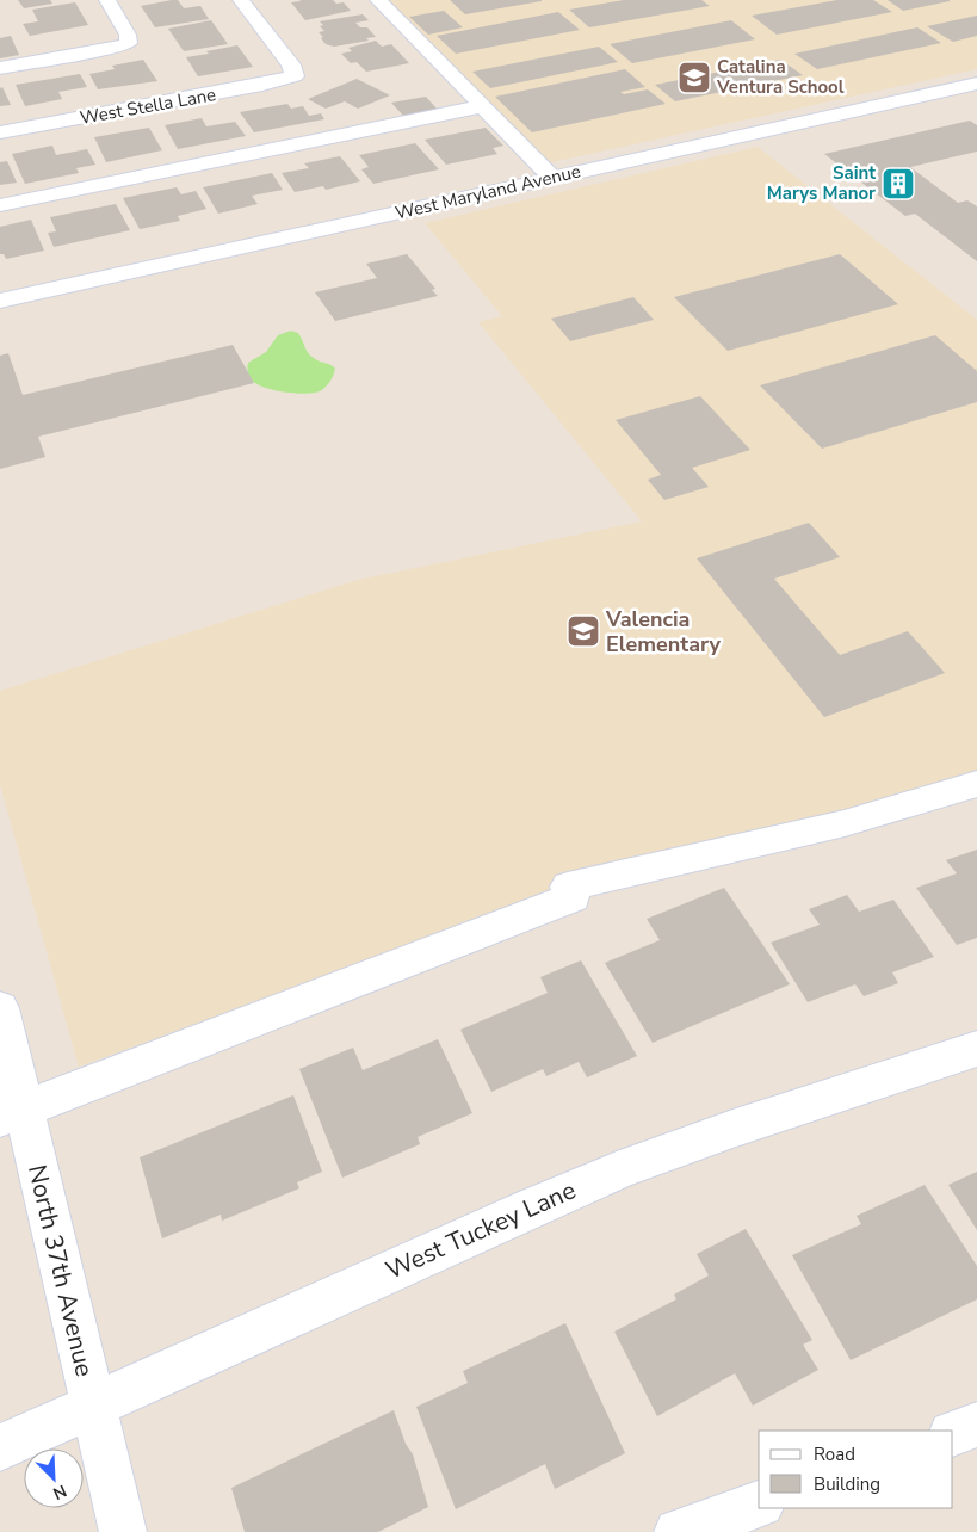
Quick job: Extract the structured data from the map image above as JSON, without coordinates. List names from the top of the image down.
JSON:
{
  "streets": {
    "street": [
      "West Stella Lane",
      "West Maryland Avenue",
      "West Tuckey Lane",
      "North 37th Avenue"
    ]
  },
  "crossings": [
    ["West Tuckey Lane", "North 37th Avenue"]
  ],
  "places": {
    "school or university": ["Catalina Ventura School", "Valencia Elementary"],
    "building": ["Saint Marys Manor"]
  },
  "legend": ["Road", "Building"],
  "north": "bottom right"
}
